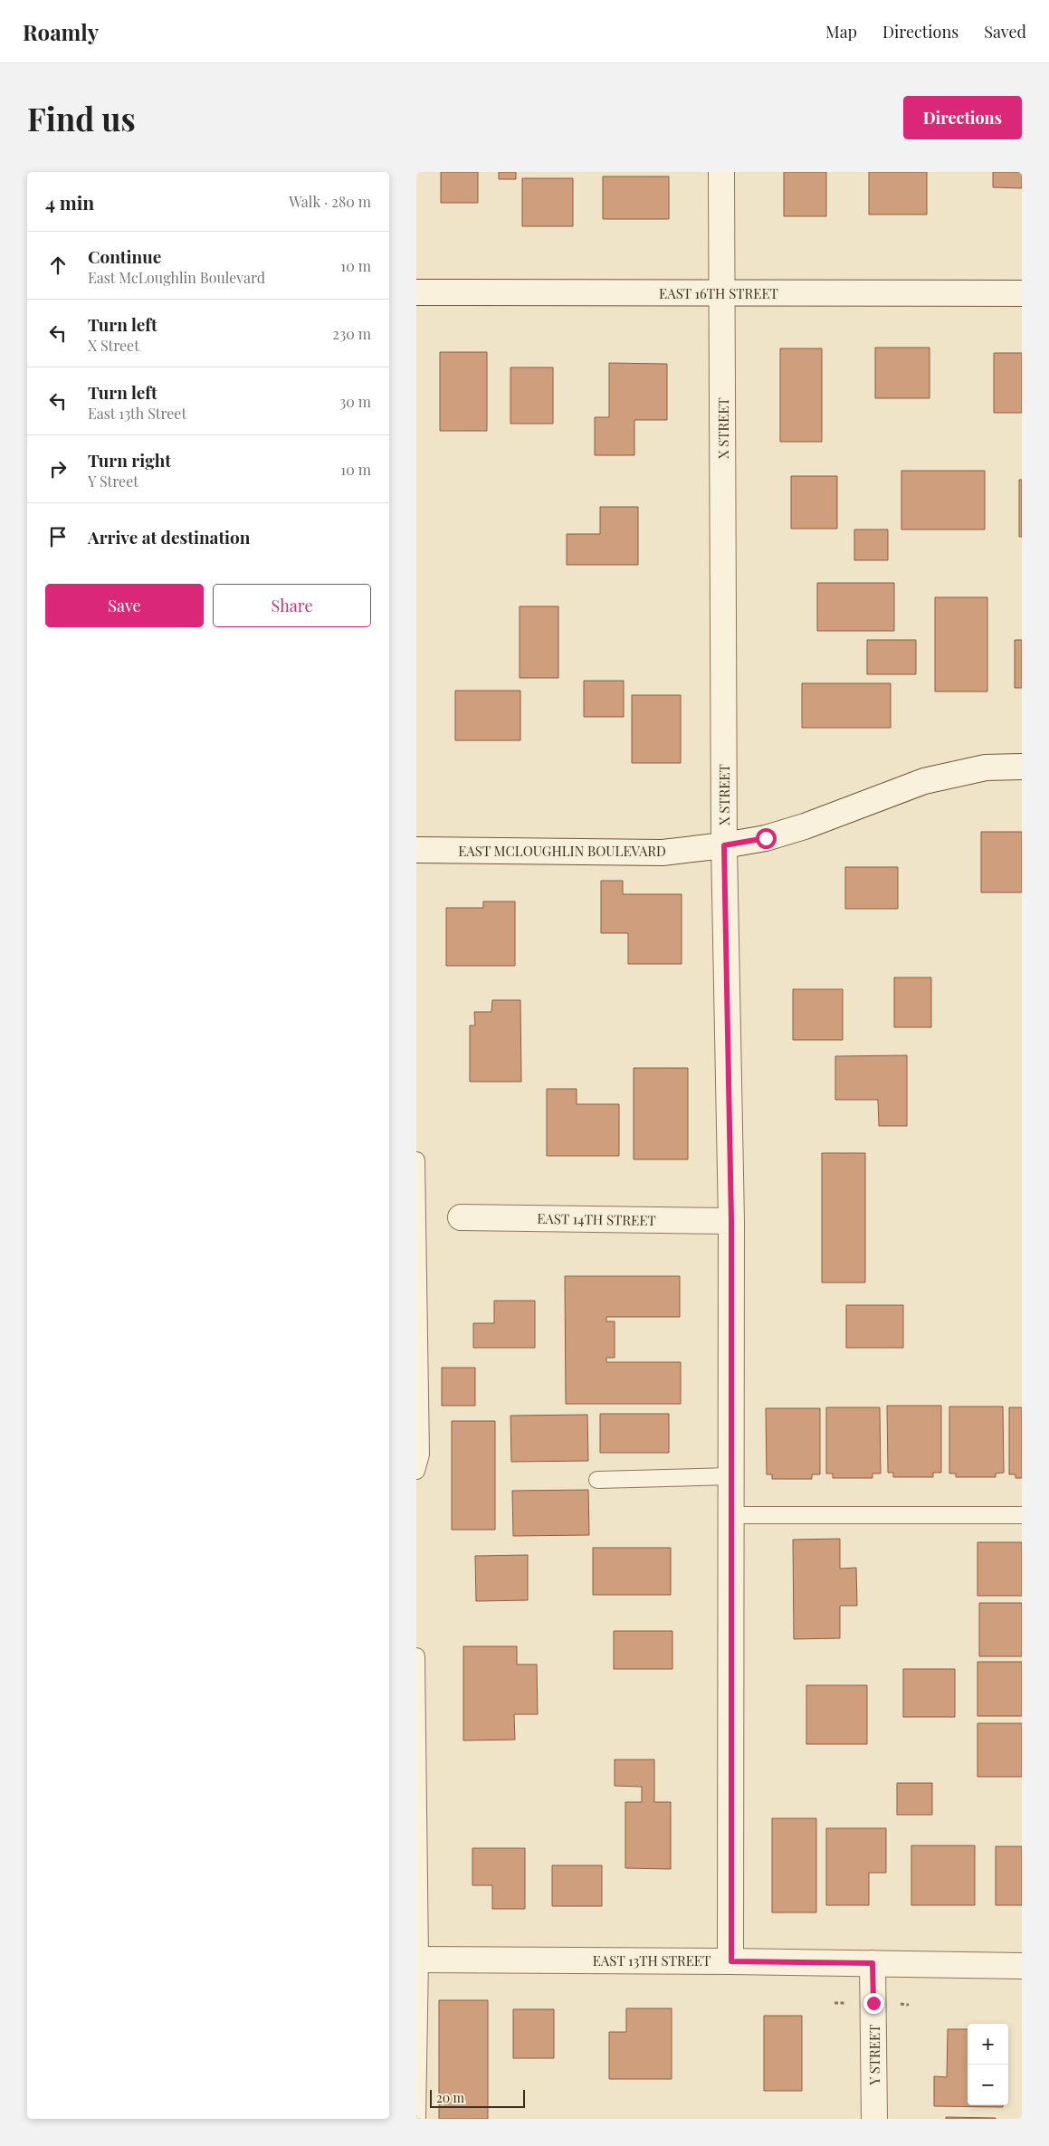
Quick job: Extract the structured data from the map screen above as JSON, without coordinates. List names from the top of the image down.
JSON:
{
  "streets": {
    "street": [
      "EAST 16TH STREET",
      "X STREET",
      "EAST MCLOUGHLIN BOULEVARD",
      "EAST 14TH STREET",
      "EAST 13TH STREET",
      "Y STREET"
    ]
  },
  "crossings": [
    ["EAST 16TH STREET", "X STREET"],
    ["X STREET", "EAST MCLOUGHLIN BOULEVARD"],
    ["X STREET", "EAST 14TH STREET"],
    ["X STREET", "EAST 13TH STREET"],
    ["EAST 13TH STREET", "Y STREET"]
  ],
  "scale_bar": "20 m",
  "page": {
    "header": "Roamly",
    "nav": ["Map", "Directions", "Saved"],
    "buttons": [
      "Directions",
      ["Save", "Share"]
    ],
    "title": "Find us",
    "heading": ["4 min", "Walk · 280 m"],
    "list": [
      ["Continue", "East McLoughlin Boulevard", "10 m"],
      ["Turn left", "X Street", "230 m"],
      ["Turn left", "East 13th Street", "30 m"],
      ["Turn right", "Y Street", "10 m"],
      "Arrive at destination"
    ],
    "map_buttons": ["+", "−"],
    "scale": "20 m"
  }
}
